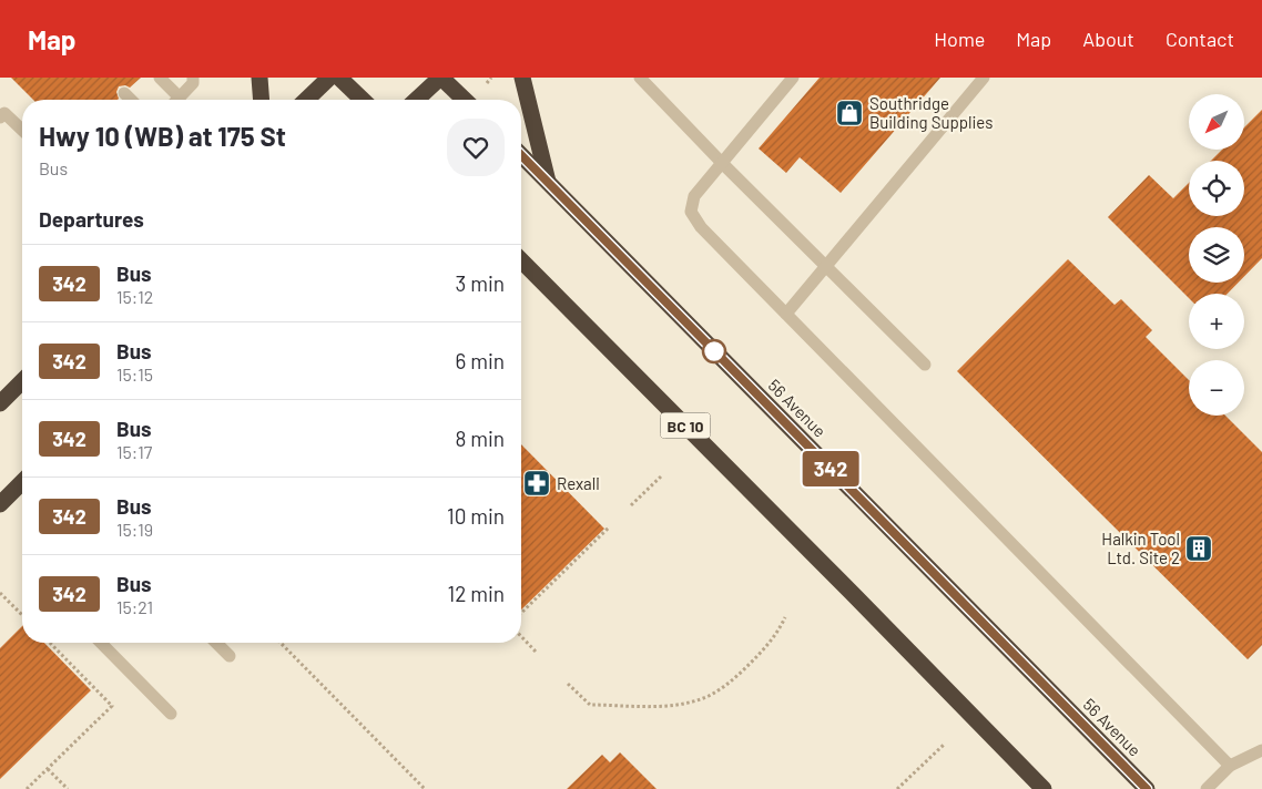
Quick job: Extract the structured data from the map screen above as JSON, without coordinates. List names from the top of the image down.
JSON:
{
  "streets": {
    "highway": ["56 Avenue", "BC 10"]
  },
  "places": {
    "shop": ["Southridge Building Supplies"],
    "pharmacy": ["Rexall"],
    "building": ["Halkin Tool Ltd. Site 2"]
  },
  "lines": ["bus line 342"],
  "north": "bottom left",
  "page": {
    "header": "Map",
    "nav": [
      "Home",
      "Map",
      "About",
      "Contact"
    ],
    "on_map": "342",
    "map_buttons": ["+", "−"],
    "heading": [
      ["Hwy 10 (WB) at 175 St", "Bus"],
      "Departures"
    ],
    "list": [
      {
        "mark": "342",
        "name": "Bus",
        "note": "15:12",
        "value": "3 min"
      },
      {
        "mark": "342",
        "name": "Bus",
        "note": "15:15",
        "value": "6 min"
      },
      {
        "mark": "342",
        "name": "Bus",
        "note": "15:17",
        "value": "8 min"
      },
      {
        "mark": "342",
        "name": "Bus",
        "note": "15:19",
        "value": "10 min"
      },
      {
        "mark": "342",
        "name": "Bus",
        "note": "15:21",
        "value": "12 min"
      }
    ]
  }
}
